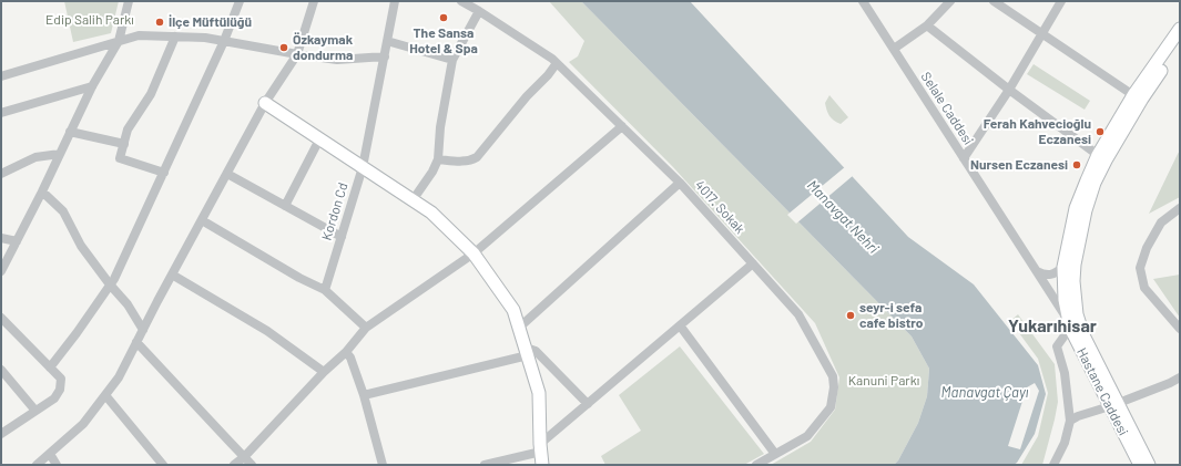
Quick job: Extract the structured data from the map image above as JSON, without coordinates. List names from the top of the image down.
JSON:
{
  "streets": {
    "main road": ["Hastane Caddesi"],
    "street": ["Selale Caddesi", "4017. Sokak", "Kordon Cd"]
  },
  "crossings": [
    ["Selale Caddesi", "Hastane Caddesi"]
  ],
  "districts": ["Yukarıhisar"],
  "water": ["Manavgat Nehri", "Manavgat Çayı"],
  "parks": ["Edip Salih Parkı", "Kanuni Parkı"],
  "places": [
    "The Sansa Hotel & Spa",
    "İlçe Müftülüğü",
    "Özkaymak dondurma",
    "Ferah Kahvecioğlu Eczanesi",
    "Nursen Eczanesi",
    "seyr-i sefa cafe bistro"
  ]
}
